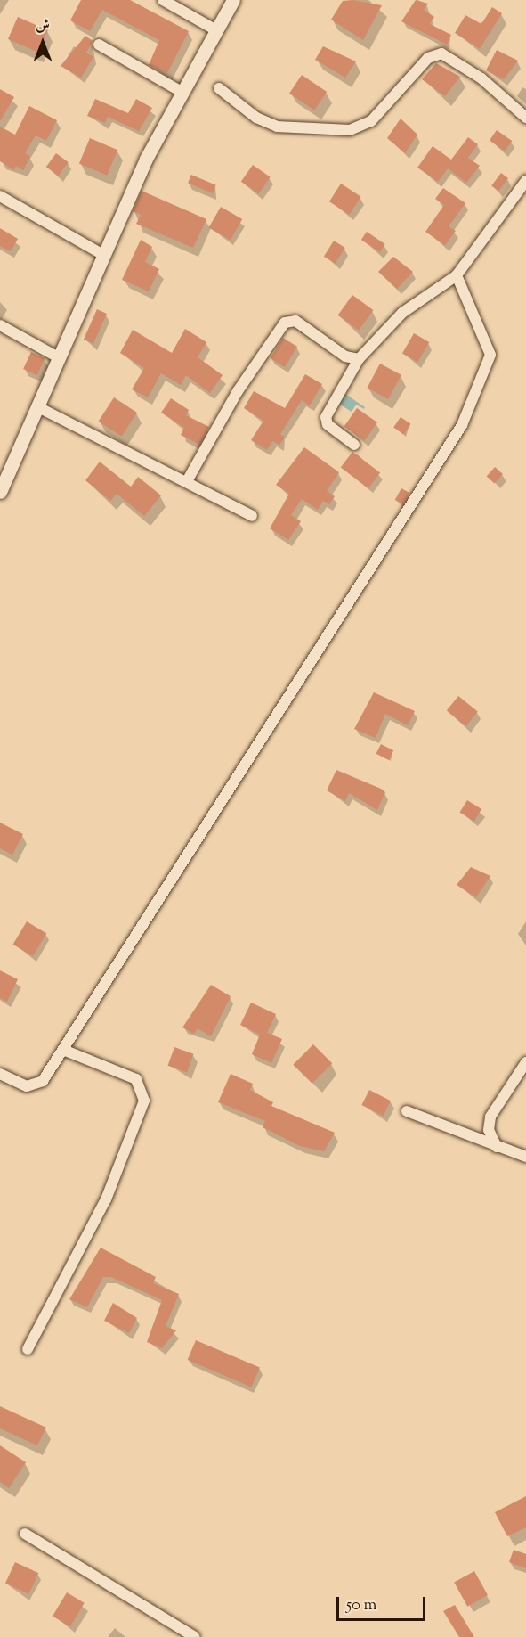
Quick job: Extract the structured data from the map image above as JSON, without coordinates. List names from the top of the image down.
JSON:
{
  "scale_bar": "50 m",
  "north": "top"
}
